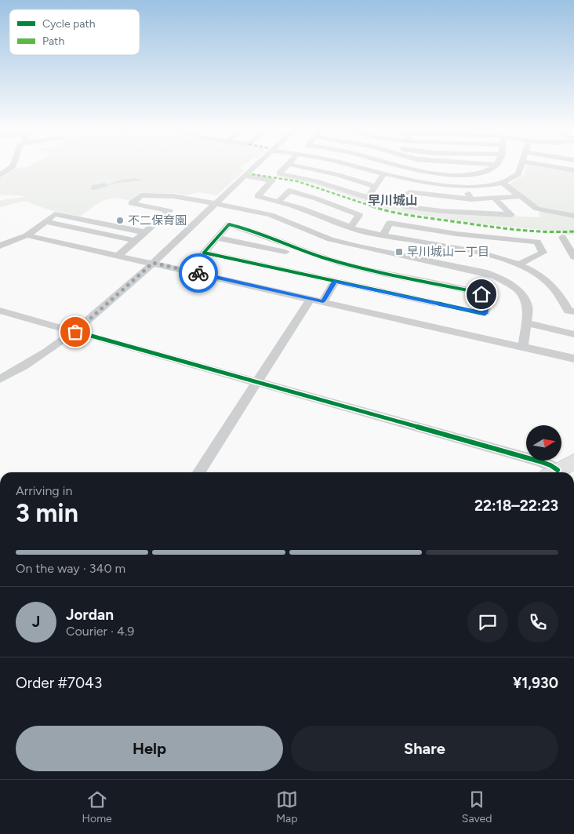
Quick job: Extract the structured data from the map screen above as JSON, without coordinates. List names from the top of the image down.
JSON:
{
  "districts": ["早川城山"],
  "places": {
    "other": ["不二保育園"],
    "transit": ["早川城山一丁目"]
  },
  "legend": ["Cycle path", "Path"],
  "north": "right",
  "page": {
    "heading": ["3 min", "Arriving in", "22:18–22:23"],
    "panel": [
      "Jordan",
      "Courier · 4.9",
      "Order #7043",
      "¥1,930"
    ],
    "bar": "On the way · 340 m",
    "round": "J",
    "buttons": ["Help", "Share"],
    "tabs": ["Home", "Map", "Saved"]
  }
}
